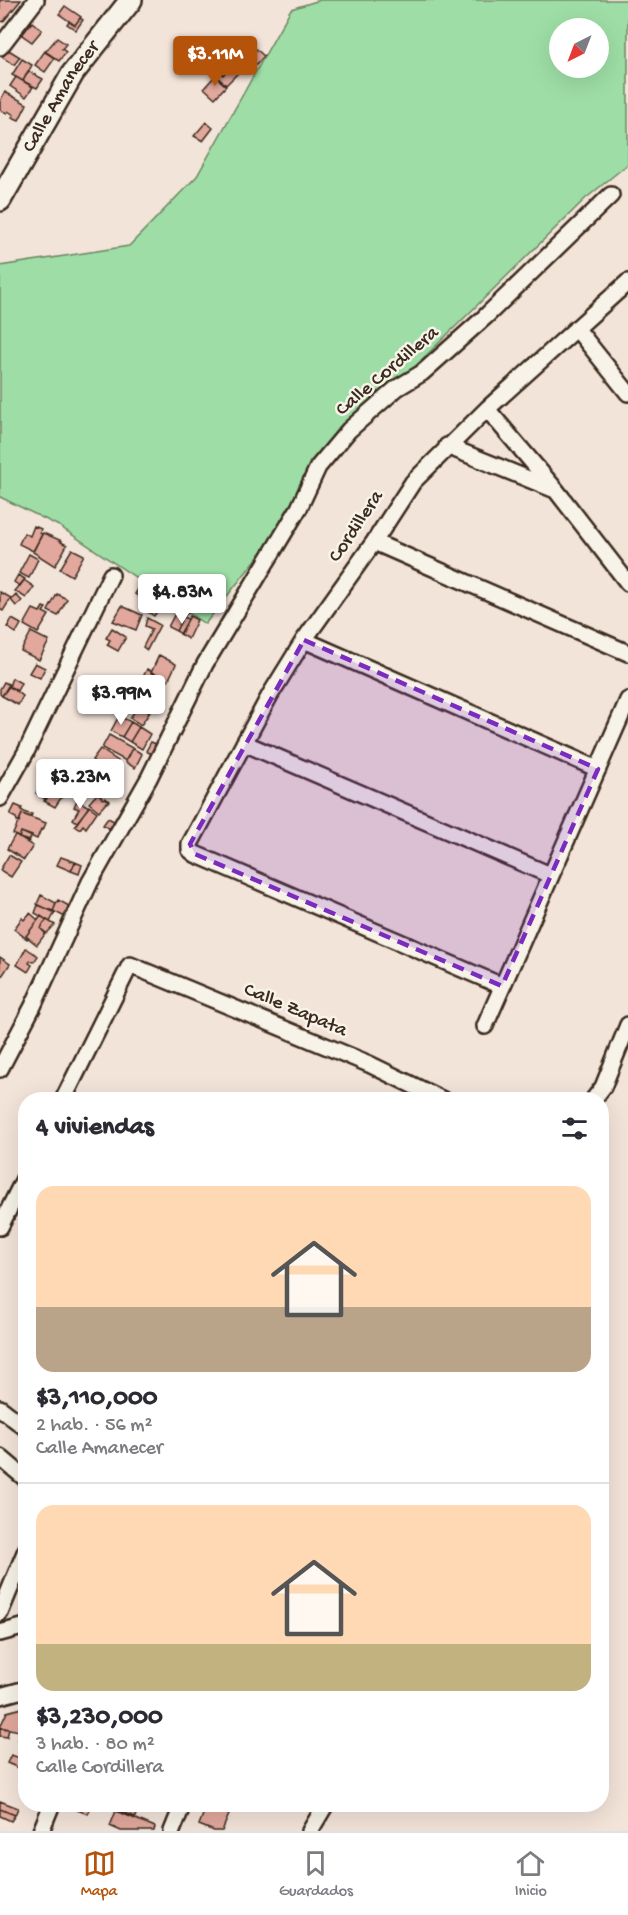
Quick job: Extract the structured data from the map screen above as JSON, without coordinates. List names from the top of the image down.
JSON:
{
  "streets": {
    "main road": ["Calle Amanecer"],
    "street": ["Calle Cordillera", "Cordillera", "Calle Zapata"]
  },
  "north": "bottom left",
  "page": {
    "price": [
      "$3.11M",
      "$4.83M",
      "$3.99M",
      "$3.23M"
    ],
    "heading": "4 viviendas",
    "list": [
      {
        "name": "$3,110,000",
        "note": "2 hab. · 56 m² · Calle Amanecer"
      },
      {
        "name": "$3,230,000",
        "note": "3 hab. · 80 m² · Calle Cordillera"
      }
    ],
    "tabs": ["Mapa", "Guardados", "Inicio"]
  }
}
